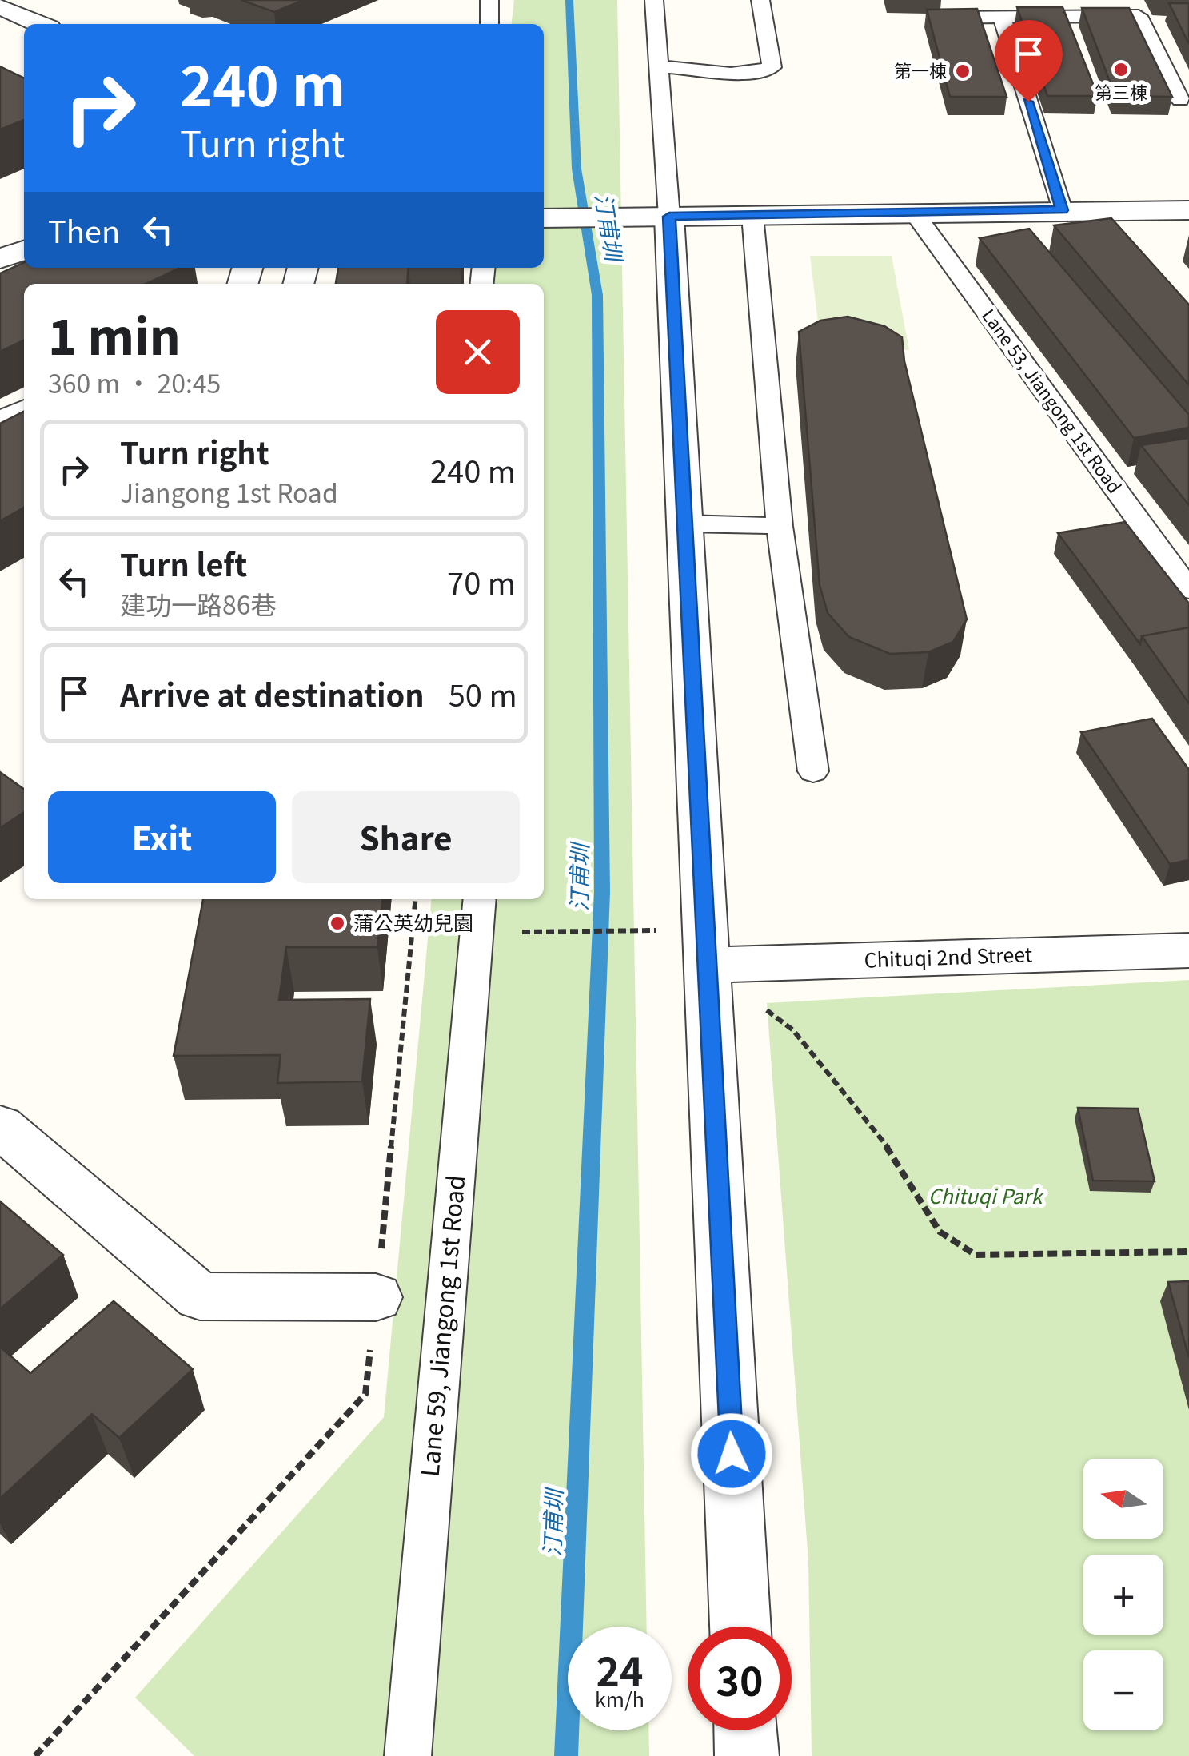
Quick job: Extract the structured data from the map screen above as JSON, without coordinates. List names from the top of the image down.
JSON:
{
  "streets": {
    "street": ["Chituqi 2nd Street"],
    "lane": ["Lane 53, Jiangong 1st Road", "Lane 59, Jiangong 1st Road"]
  },
  "water": ["汀甫圳"],
  "parks": ["Chituqi Park"],
  "places": ["第三棟", "第一棟", "蒲公英幼兒園"],
  "north": "left",
  "page": {
    "turn": ["240 m", "Turn right"],
    "then": "Then",
    "heading": ["1 min", "360 m · 20:45"],
    "list": [
      {
        "name": "Turn right",
        "note": "Jiangong 1st Road",
        "value": "240 m"
      },
      {
        "name": "Turn left",
        "note": "建功一路86巷",
        "value": "70 m"
      },
      {
        "name": "Arrive at destination",
        "value": "50 m"
      }
    ],
    "buttons": ["Exit", "Share"],
    "map_buttons": ["+", "−"],
    "speed": "24 km/h",
    "limit": "30"
  }
}
